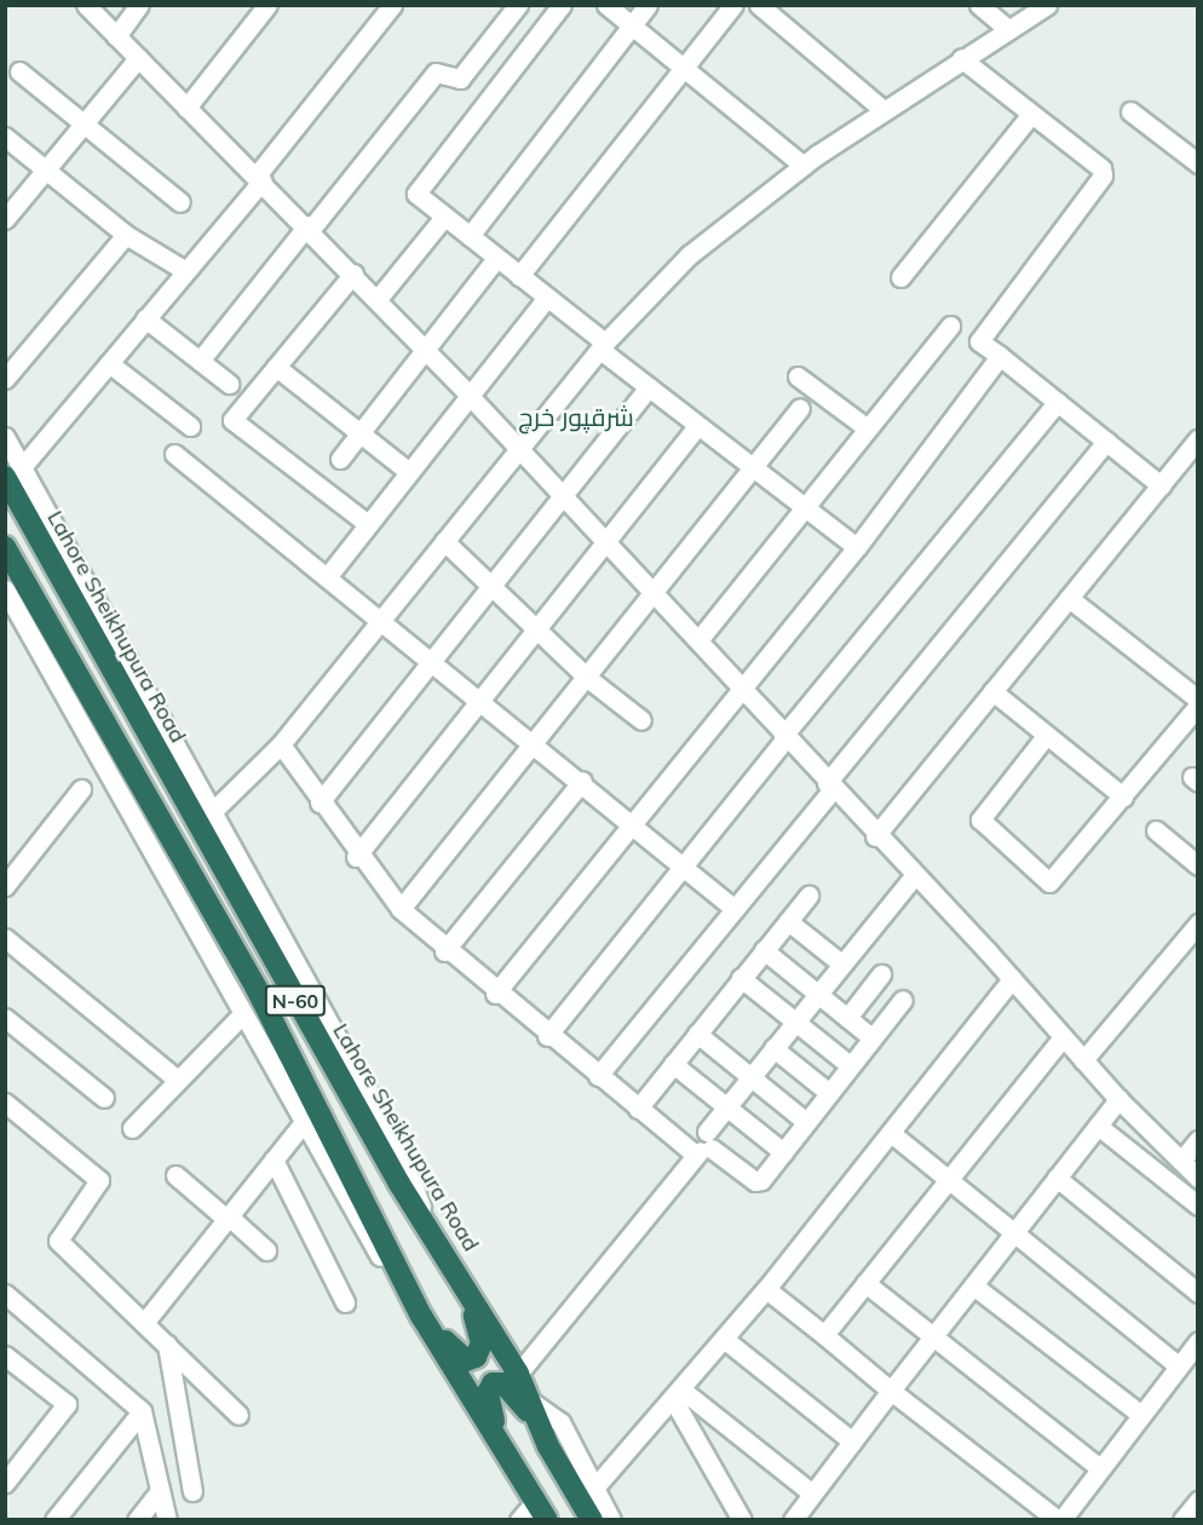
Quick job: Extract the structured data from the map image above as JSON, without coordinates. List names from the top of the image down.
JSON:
{
  "streets": {
    "highway": ["Lahore Sheikhupura Road", "N-60"]
  },
  "districts": ["شرقپور خرچ"]
}
